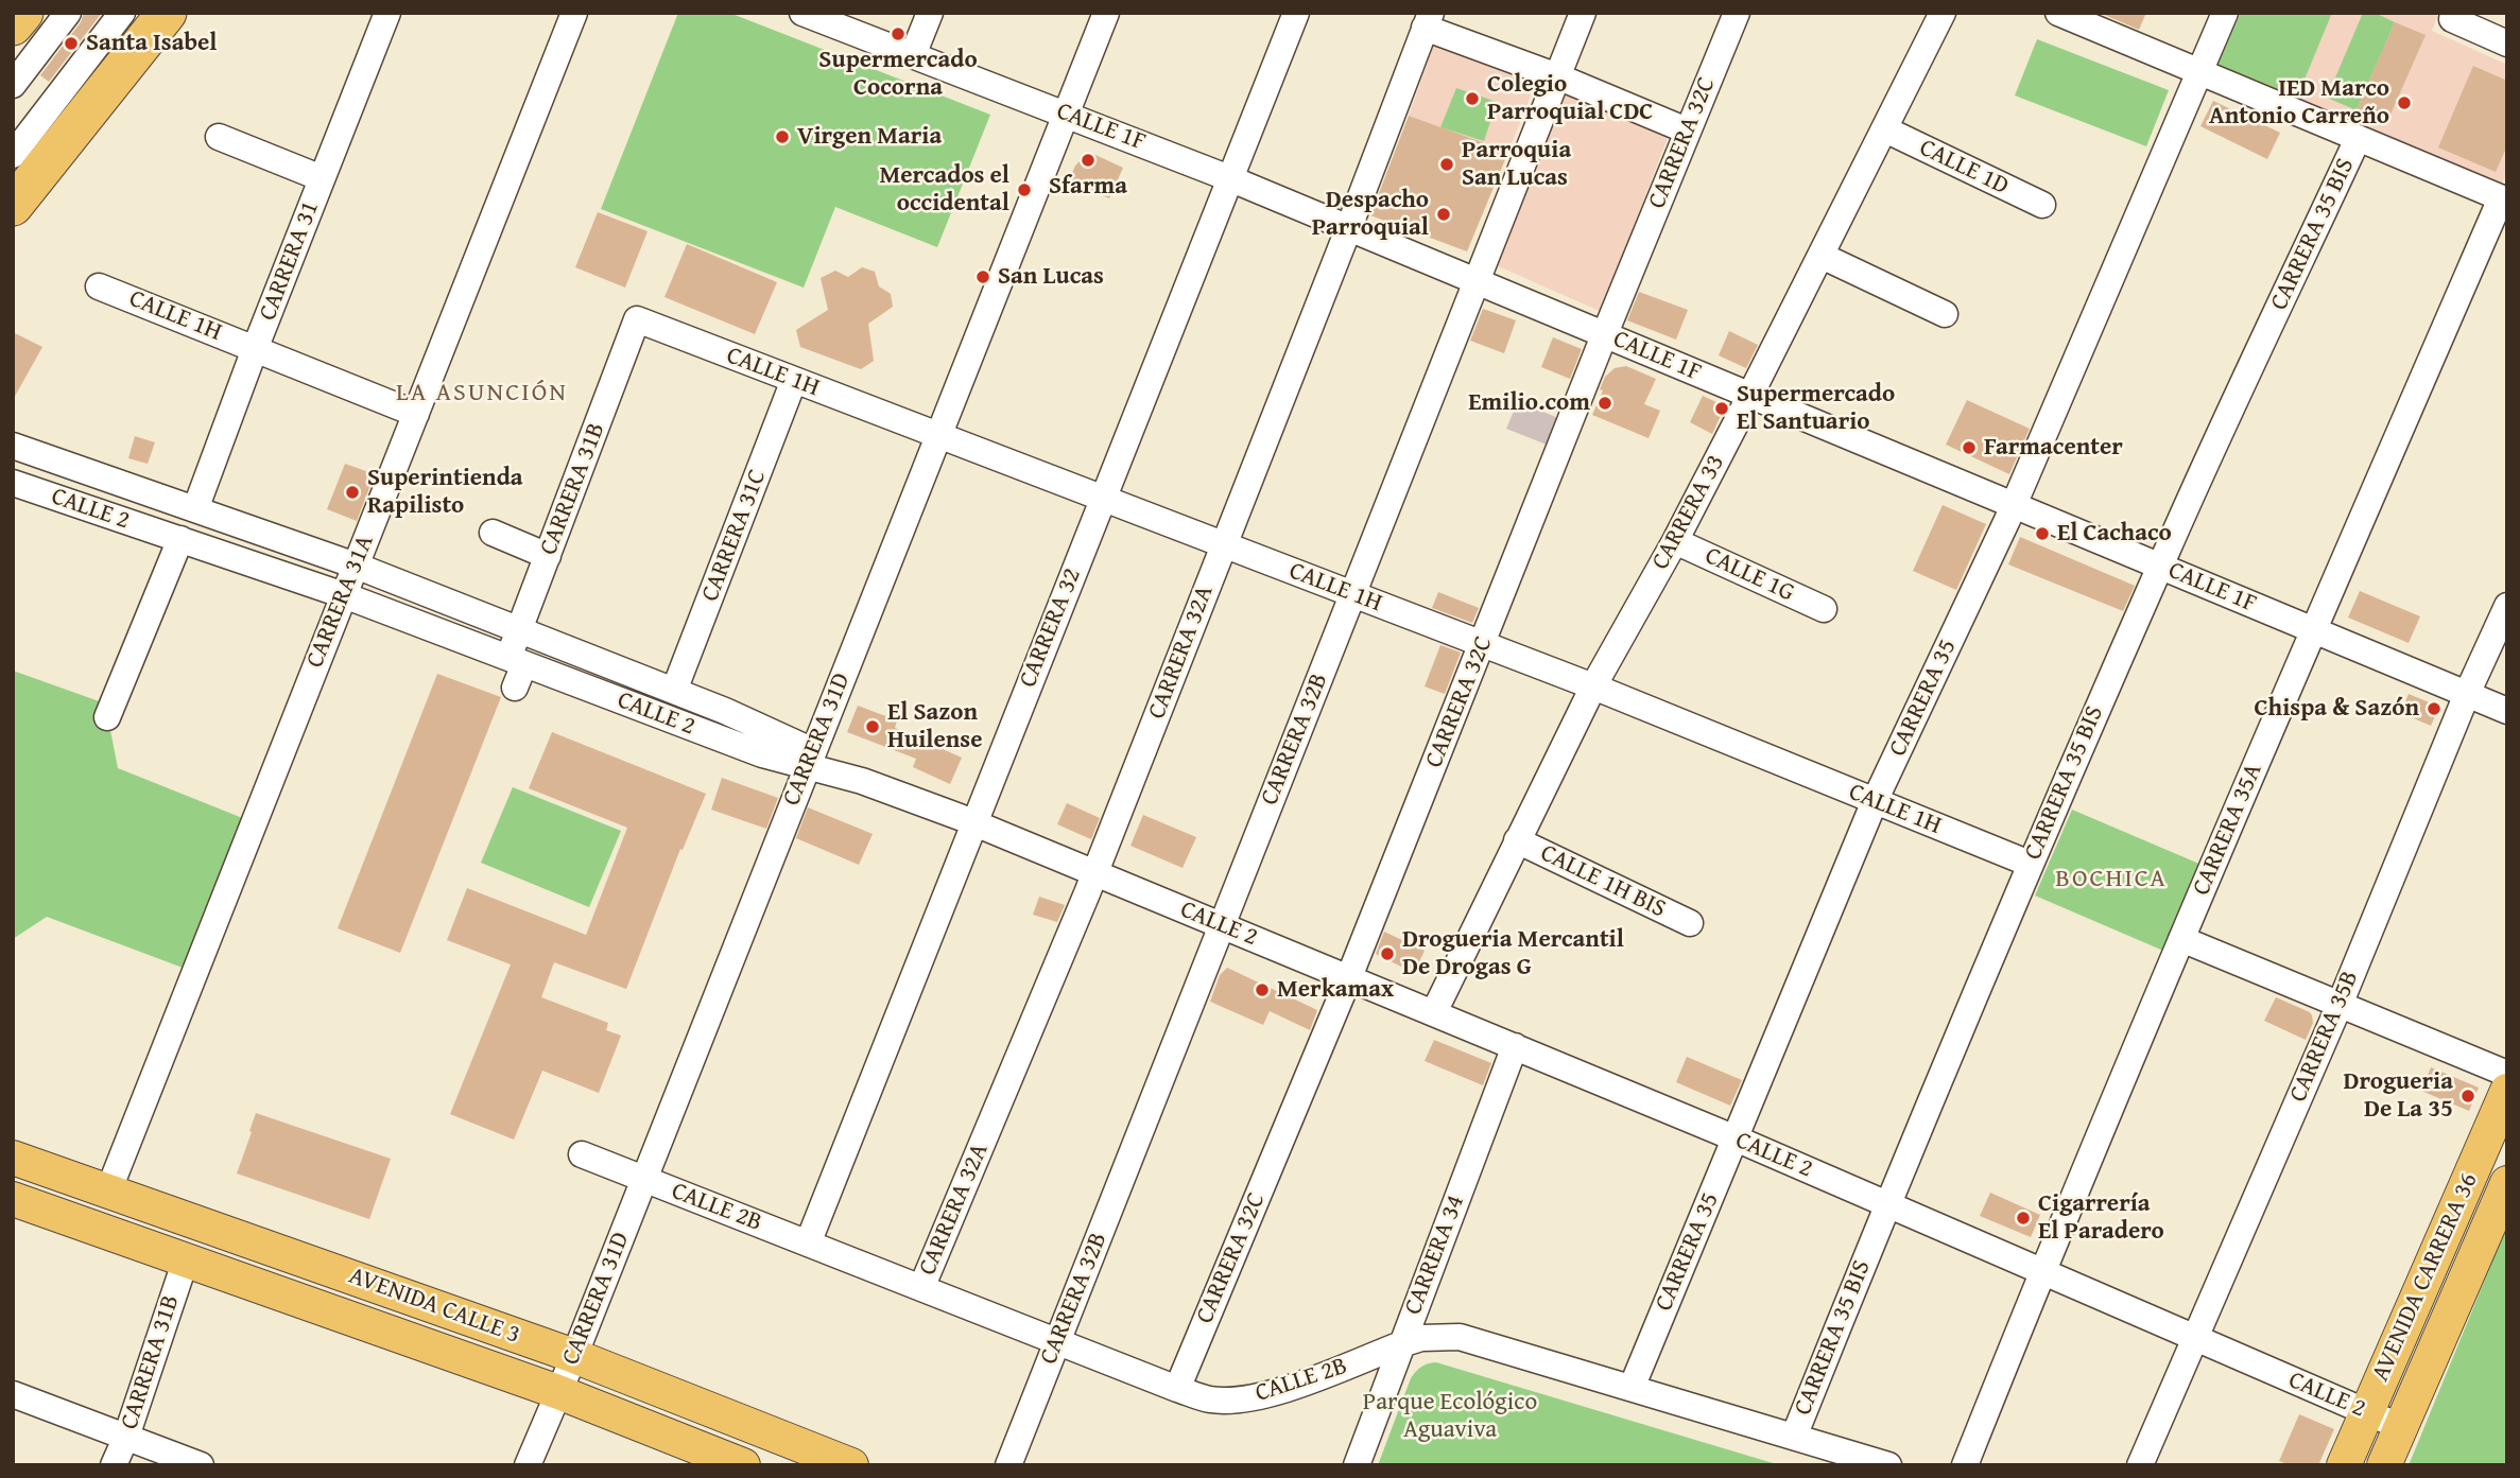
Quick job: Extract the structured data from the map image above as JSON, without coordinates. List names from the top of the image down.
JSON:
{
  "streets": {
    "main road": ["AVENIDA CARRERA 36", "AVENIDA CALLE 3"],
    "street": [
      "CALLE 1F",
      "CARRERA 32C",
      "CALLE 1D",
      "CARRERA 35 BIS",
      "CARRERA 31",
      "CALLE 1H",
      "CARRERA 31B",
      "CALLE 2",
      "CARRERA 33",
      "CARRERA 31C",
      "CALLE 1G",
      "CARRERA 31A",
      "CARRERA 32",
      "CARRERA 32A",
      "CARRERA 35",
      "CARRERA 31D",
      "CARRERA 32B",
      "CARRERA 35A",
      "CALLE 1H BIS",
      "CARRERA 35B",
      "CALLE 2B",
      "CARRERA 34"
    ]
  },
  "crossings": [
    ["CALLE 1F", "CARRERA 32C"],
    ["CALLE 1F", "CARRERA 35 BIS"],
    ["CALLE 1F", "CARRERA 33"],
    ["CALLE 1F", "CARRERA 32"],
    ["CALLE 1F", "CARRERA 32A"],
    ["CALLE 1F", "CARRERA 35"],
    ["CALLE 1F", "CARRERA 31D"],
    ["CALLE 1F", "CARRERA 32B"],
    ["CALLE 1F", "CARRERA 35A"],
    ["CALLE 1F", "CARRERA 35B"],
    ["CARRERA 32C", "CALLE 1H"],
    ["CARRERA 32C", "CALLE 2"],
    ["CARRERA 32C", "CALLE 2B"],
    ["CALLE 1D", "CARRERA 33"],
    ["CARRERA 35 BIS", "CALLE 1H"],
    ["CARRERA 35 BIS", "CALLE 2"],
    ["CARRERA 35 BIS", "CALLE 2B"],
    ["CARRERA 31", "CALLE 1H"],
    ["CARRERA 31", "CALLE 2"],
    ["CALLE 1H", "CARRERA 31B"],
    ["CALLE 1H", "CARRERA 33"],
    ["CALLE 1H", "CARRERA 31C"],
    ["CALLE 1H", "CARRERA 31A"],
    ["CALLE 1H", "CARRERA 32"],
    ["CALLE 1H", "CARRERA 32A"],
    ["CALLE 1H", "CARRERA 35"],
    ["CALLE 1H", "CARRERA 31D"],
    ["CALLE 1H", "CARRERA 32B"],
    ["CARRERA 31B", "CALLE 2"],
    ["CARRERA 31B", "AVENIDA CALLE 3"],
    ["CALLE 2", "CARRERA 33"],
    ["CALLE 2", "CARRERA 31C"],
    ["CALLE 2", "CARRERA 31A"],
    ["CALLE 2", "CARRERA 32"],
    ["CALLE 2", "CARRERA 32A"],
    ["CALLE 2", "CARRERA 35"],
    ["CALLE 2", "CARRERA 31D"],
    ["CALLE 2", "CARRERA 32B"],
    ["CALLE 2", "CARRERA 35A"],
    ["CALLE 2", "CARRERA 35B"],
    ["CALLE 2", "CARRERA 34"],
    ["CALLE 2", "AVENIDA CARRERA 36"],
    ["CARRERA 33", "CALLE 1G"],
    ["CARRERA 33", "CALLE 1H BIS"],
    ["CARRERA 31A", "AVENIDA CALLE 3"],
    ["CARRERA 32", "CALLE 2B"],
    ["CARRERA 32A", "CALLE 2B"],
    ["CARRERA 35", "CALLE 2B"],
    ["CARRERA 31D", "CALLE 2B"],
    ["CARRERA 31D", "AVENIDA CALLE 3"],
    ["CARRERA 32B", "CALLE 2B"],
    ["CALLE 2B", "CARRERA 34"]
  ],
  "districts": ["LA ASUNCIÓN", "BOCHICA"],
  "parks": ["Parque Ecológico Aguaviva"],
  "places": [
    "Supermercado Cocorna",
    "Santa Isabel",
    "Colegio Parroquial CDC",
    "IED Marco Antonio Carreño",
    "Virgen Maria",
    "Sfarma",
    "Parroquia San Lucas",
    "Mercados el occidental",
    "Despacho Parroquial",
    "San Lucas",
    "Emilio.com",
    "Supermercado El Santuario",
    "Farmacenter",
    "Superintienda Rapilisto",
    "El Cachaco",
    "Chispa & Sazón",
    "El Sazon Huilense",
    "Drogueria Mercantil De Drogas G",
    "Merkamax",
    "Drogueria De La 35",
    "Cigarrería El Paradero"
  ]
}
